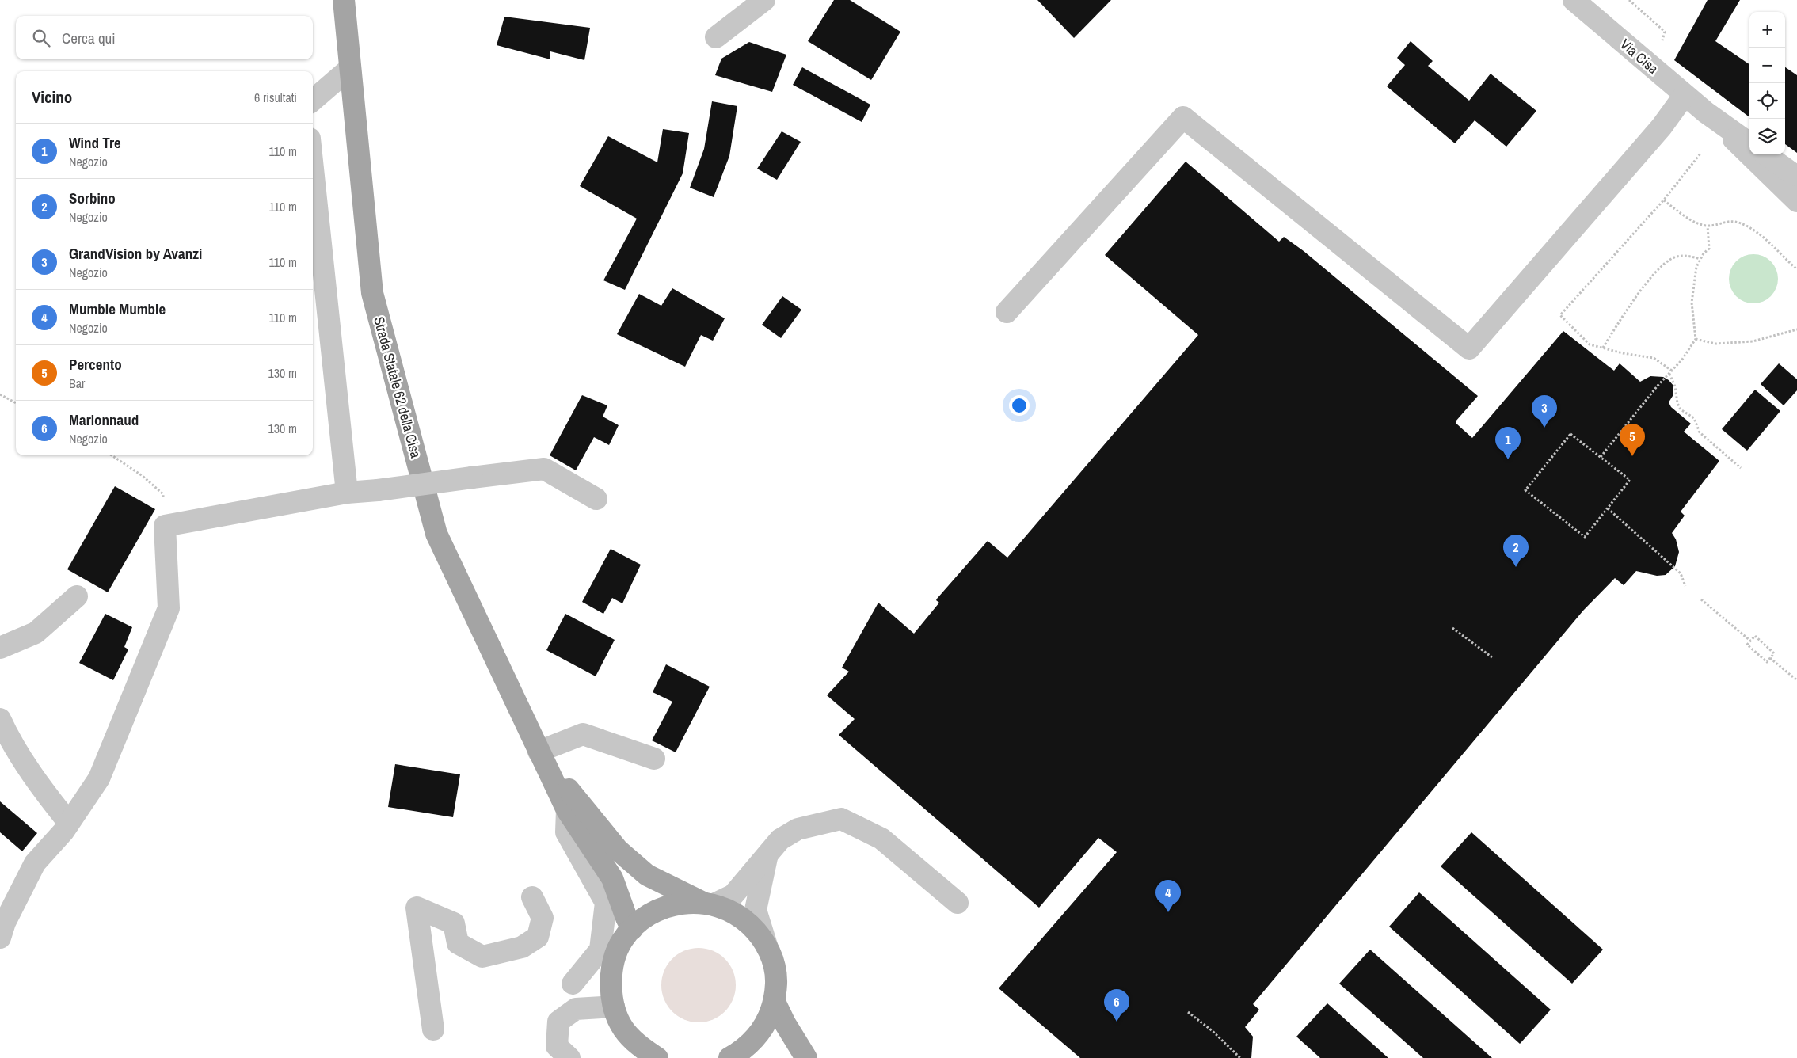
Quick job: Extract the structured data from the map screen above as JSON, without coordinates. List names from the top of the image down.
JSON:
{
  "streets": {
    "main road": ["Strada Statale 62 della Cisa"],
    "street": ["Via Cisa"]
  },
  "page": {
    "map_buttons": ["+", "−"],
    "search": "Cerca qui",
    "heading": ["Vicino", "6 risultati"],
    "list": [
      {
        "mark": "1",
        "name": "Wind Tre",
        "note": "Negozio",
        "value": "110 m"
      },
      {
        "mark": "2",
        "name": "Sorbino",
        "note": "Negozio",
        "value": "110 m"
      },
      {
        "mark": "3",
        "name": "GrandVision by Avanzi",
        "note": "Negozio",
        "value": "110 m"
      },
      {
        "mark": "4",
        "name": "Mumble Mumble",
        "note": "Negozio",
        "value": "110 m"
      },
      {
        "mark": "5",
        "name": "Percento",
        "note": "Bar",
        "value": "130 m"
      },
      {
        "mark": "6",
        "name": "Marionnaud",
        "note": "Negozio",
        "value": "130 m"
      }
    ],
    "pins": [
      "3",
      "5",
      "1",
      "2",
      "4",
      "6"
    ]
  }
}
